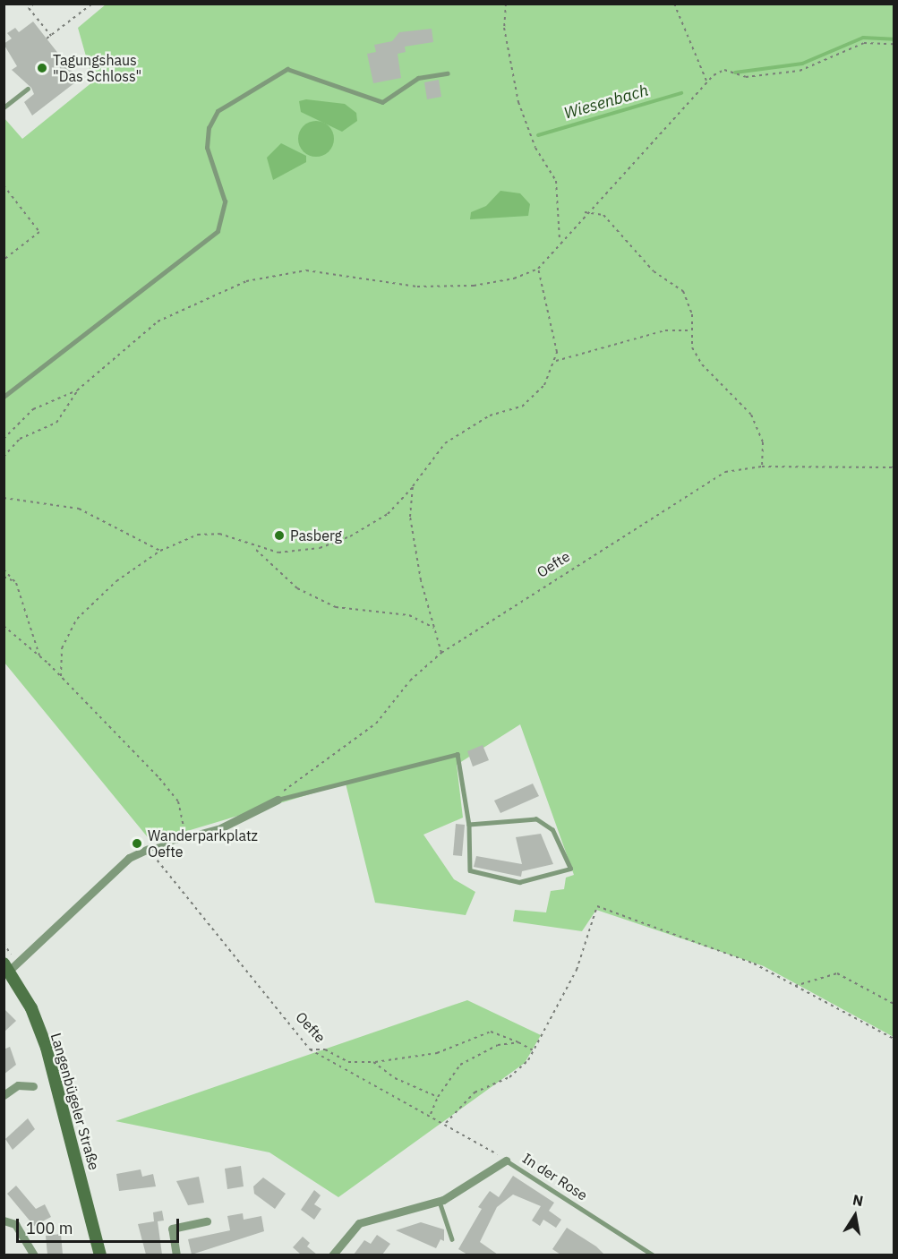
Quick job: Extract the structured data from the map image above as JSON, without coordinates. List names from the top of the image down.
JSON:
{
  "streets": {
    "main road": ["Langenbügeler Straße"],
    "street": ["In der Rose"],
    "path": ["Oefte"]
  },
  "crossings": [
    ["Oefte", "In der Rose"]
  ],
  "water": ["Wiesenbach"],
  "places": ["Tagungshaus \"Das Schloss\"", "Pasberg", "Wanderparkplatz Oefte"],
  "scale_bar": "100 m",
  "north": "top"
}
